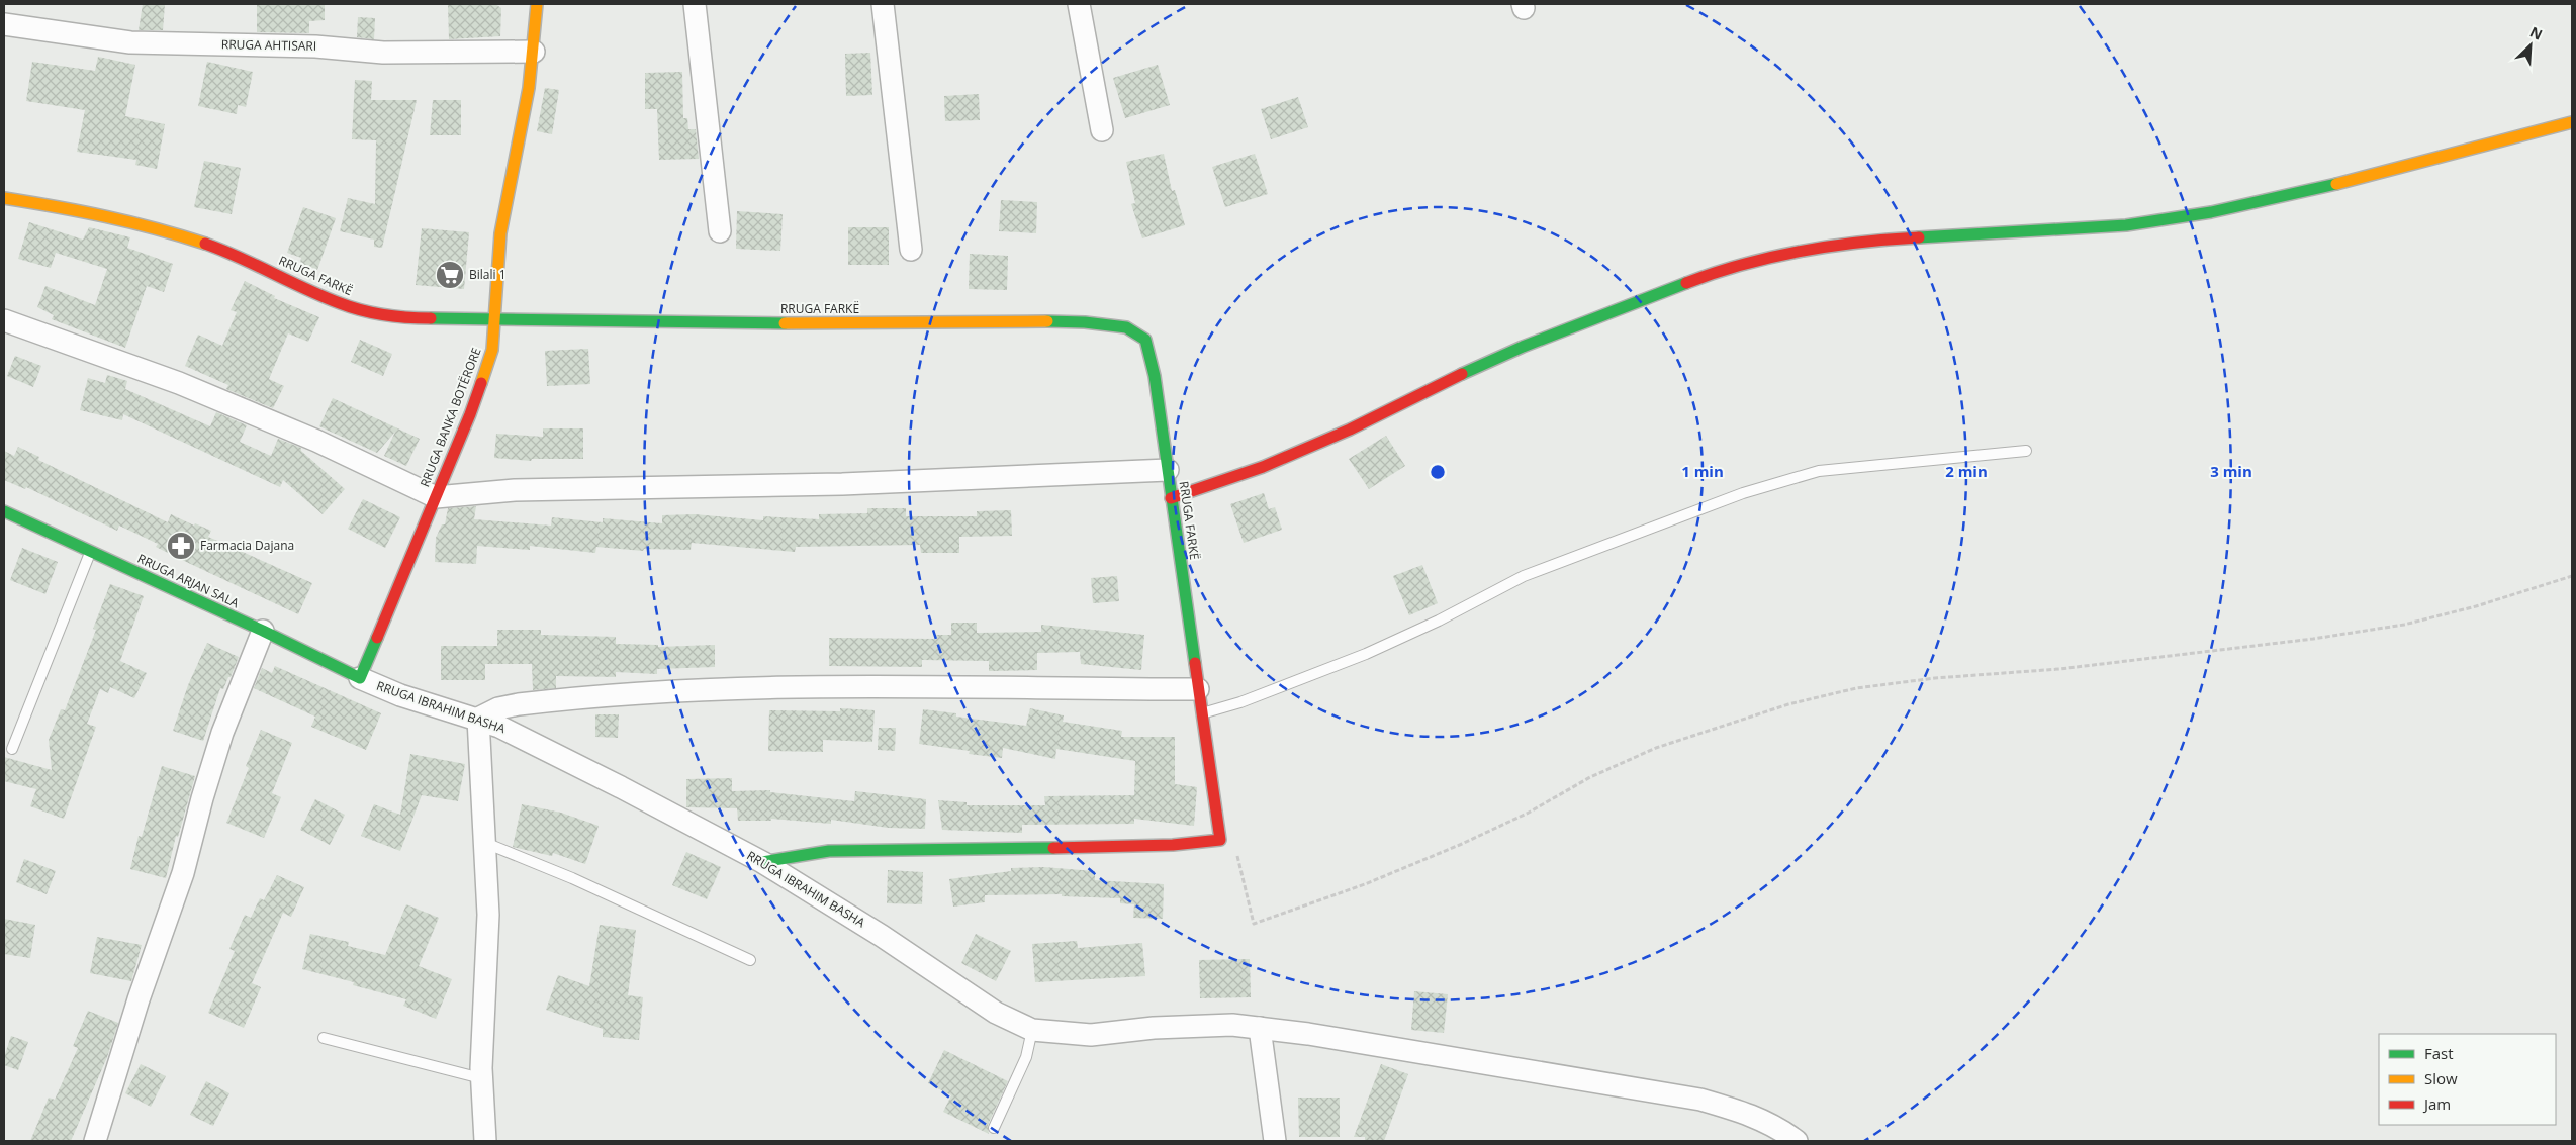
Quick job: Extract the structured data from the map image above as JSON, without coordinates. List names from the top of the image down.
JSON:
{
  "streets": {
    "street": [
      "RRUGA AHTISARI",
      "RRUGA FARKË",
      "RRUGA BANKA BOTËRORE",
      "RRUGA ARJAN SALA",
      "RRUGA IBRAHIM BASHA"
    ]
  },
  "crossings": [
    ["RRUGA AHTISARI", "RRUGA BANKA BOTËRORE"],
    ["RRUGA FARKË", "RRUGA BANKA BOTËRORE"],
    ["RRUGA BANKA BOTËRORE", "RRUGA ARJAN SALA"],
    ["RRUGA BANKA BOTËRORE", "RRUGA IBRAHIM BASHA"],
    ["RRUGA ARJAN SALA", "RRUGA IBRAHIM BASHA"]
  ],
  "places": {
    "supermarket": ["Bilali 1"],
    "pharmacy": ["Farmacia Dajana"]
  },
  "legend": ["Fast", "Slow", "Jam"],
  "north": "top right",
  "rings": ["1 min", "2 min", "3 min"]
}
